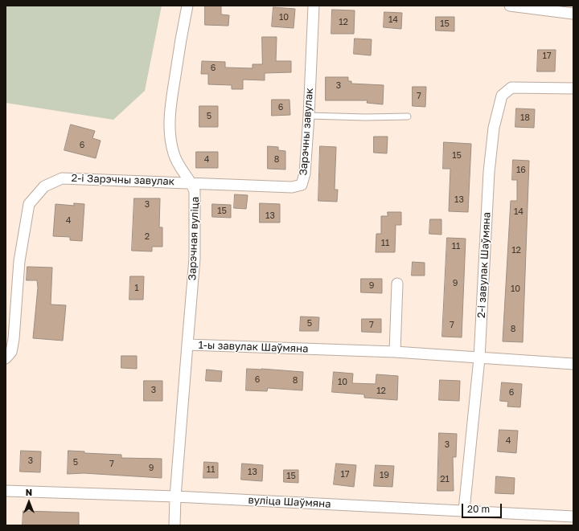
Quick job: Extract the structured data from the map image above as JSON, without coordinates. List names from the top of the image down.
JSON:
{
  "streets": {
    "street": [
      "Зарэчны завулак",
      "2-і Зарэчны завулак",
      "Зарэчная вуліца",
      "2-і завулак Шаўмяна",
      "1-ы завулак Шаўмяна",
      "вуліца Шаўмяна"
    ]
  },
  "crossings": [
    ["Зарэчны завулак", "2-і Зарэчны завулак"],
    ["Зарэчны завулак", "Зарэчная вуліца"],
    ["2-і Зарэчны завулак", "Зарэчная вуліца"],
    ["Зарэчная вуліца", "1-ы завулак Шаўмяна"],
    ["2-і завулак Шаўмяна", "1-ы завулак Шаўмяна"],
    ["2-і завулак Шаўмяна", "вуліца Шаўмяна"],
    ["1-ы завулак Шаўмяна", "вуліца Шаўмяна"]
  ],
  "house_numbers": [
    "10",
    "14",
    "12",
    "15",
    "17",
    "6",
    "3",
    "7",
    "6",
    "5",
    "18",
    "6",
    "15",
    "4",
    "8",
    "16",
    "13",
    "3",
    "15",
    "14",
    "13",
    "4",
    "2",
    "11",
    "11",
    "12",
    "9",
    "9",
    "1",
    "10",
    "5",
    "7",
    "7",
    "8",
    "6",
    "8",
    "10",
    "3",
    "12",
    "6",
    "4",
    "3",
    "3",
    "5",
    "7",
    "9",
    "11",
    "13",
    "17",
    "19",
    "15",
    "21"
  ],
  "scale_bar": "20 m",
  "north": "top"
}
